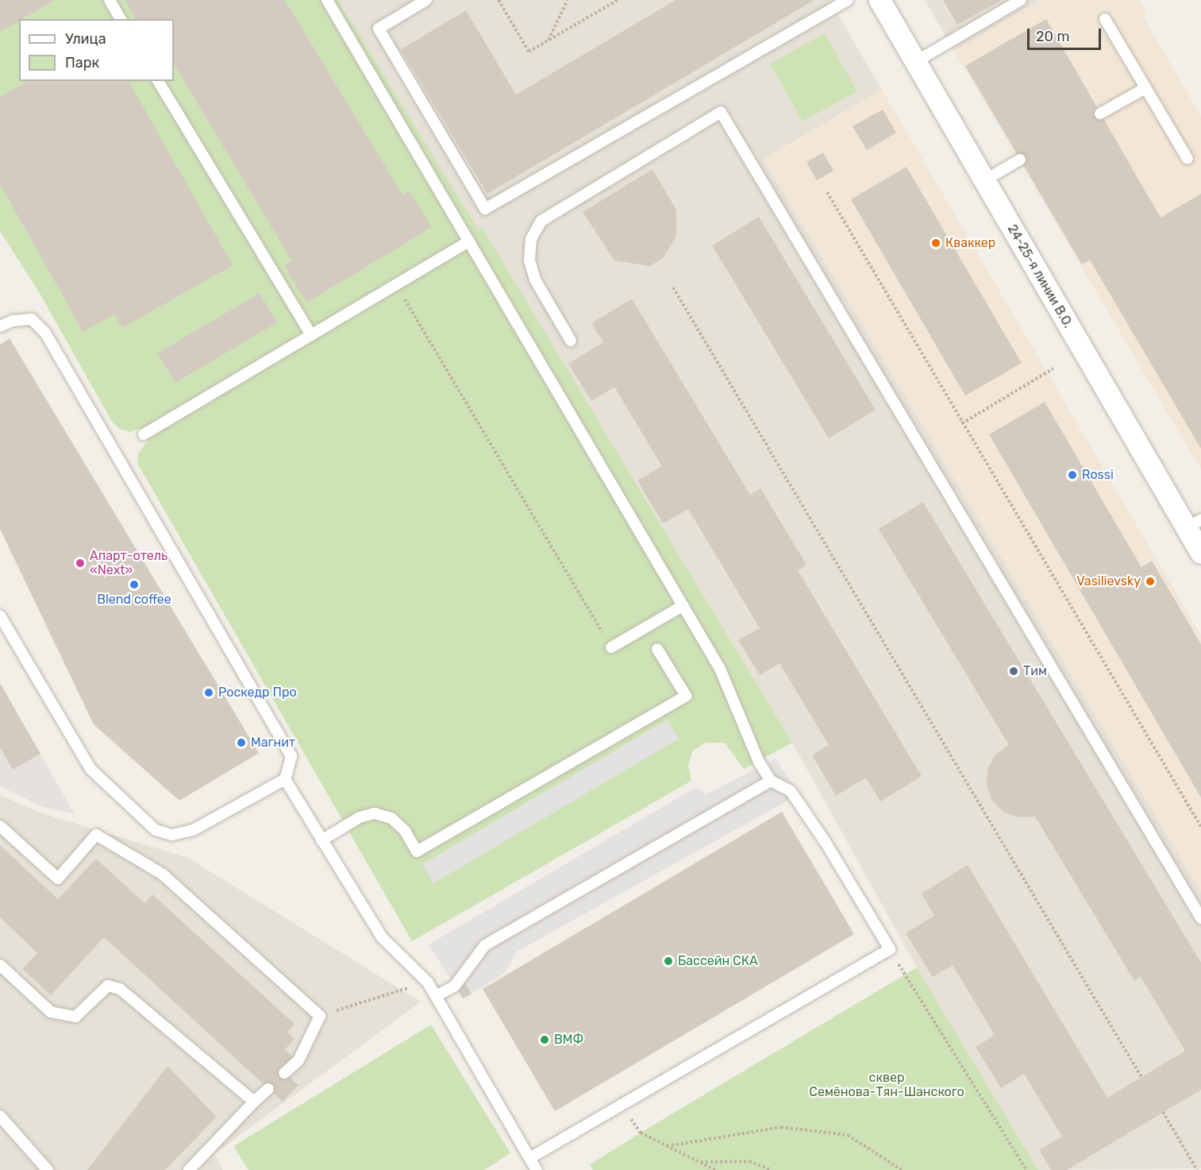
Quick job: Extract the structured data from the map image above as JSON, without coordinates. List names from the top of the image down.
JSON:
{
  "streets": {
    "street": ["24-25-я линии В.О."]
  },
  "parks": ["сквер Семёнова-Тян-Шанского"],
  "places": [
    "Кваккер",
    "Rossi",
    "Апарт-отель «Next»",
    "Vasilievsky",
    "Blend coffee",
    "Тим",
    "Роскедр Про",
    "Магнит",
    "Бассейн СКА",
    "ВМФ"
  ],
  "legend": ["Улица", "Парк"],
  "scale_bar": "20 m"
}
